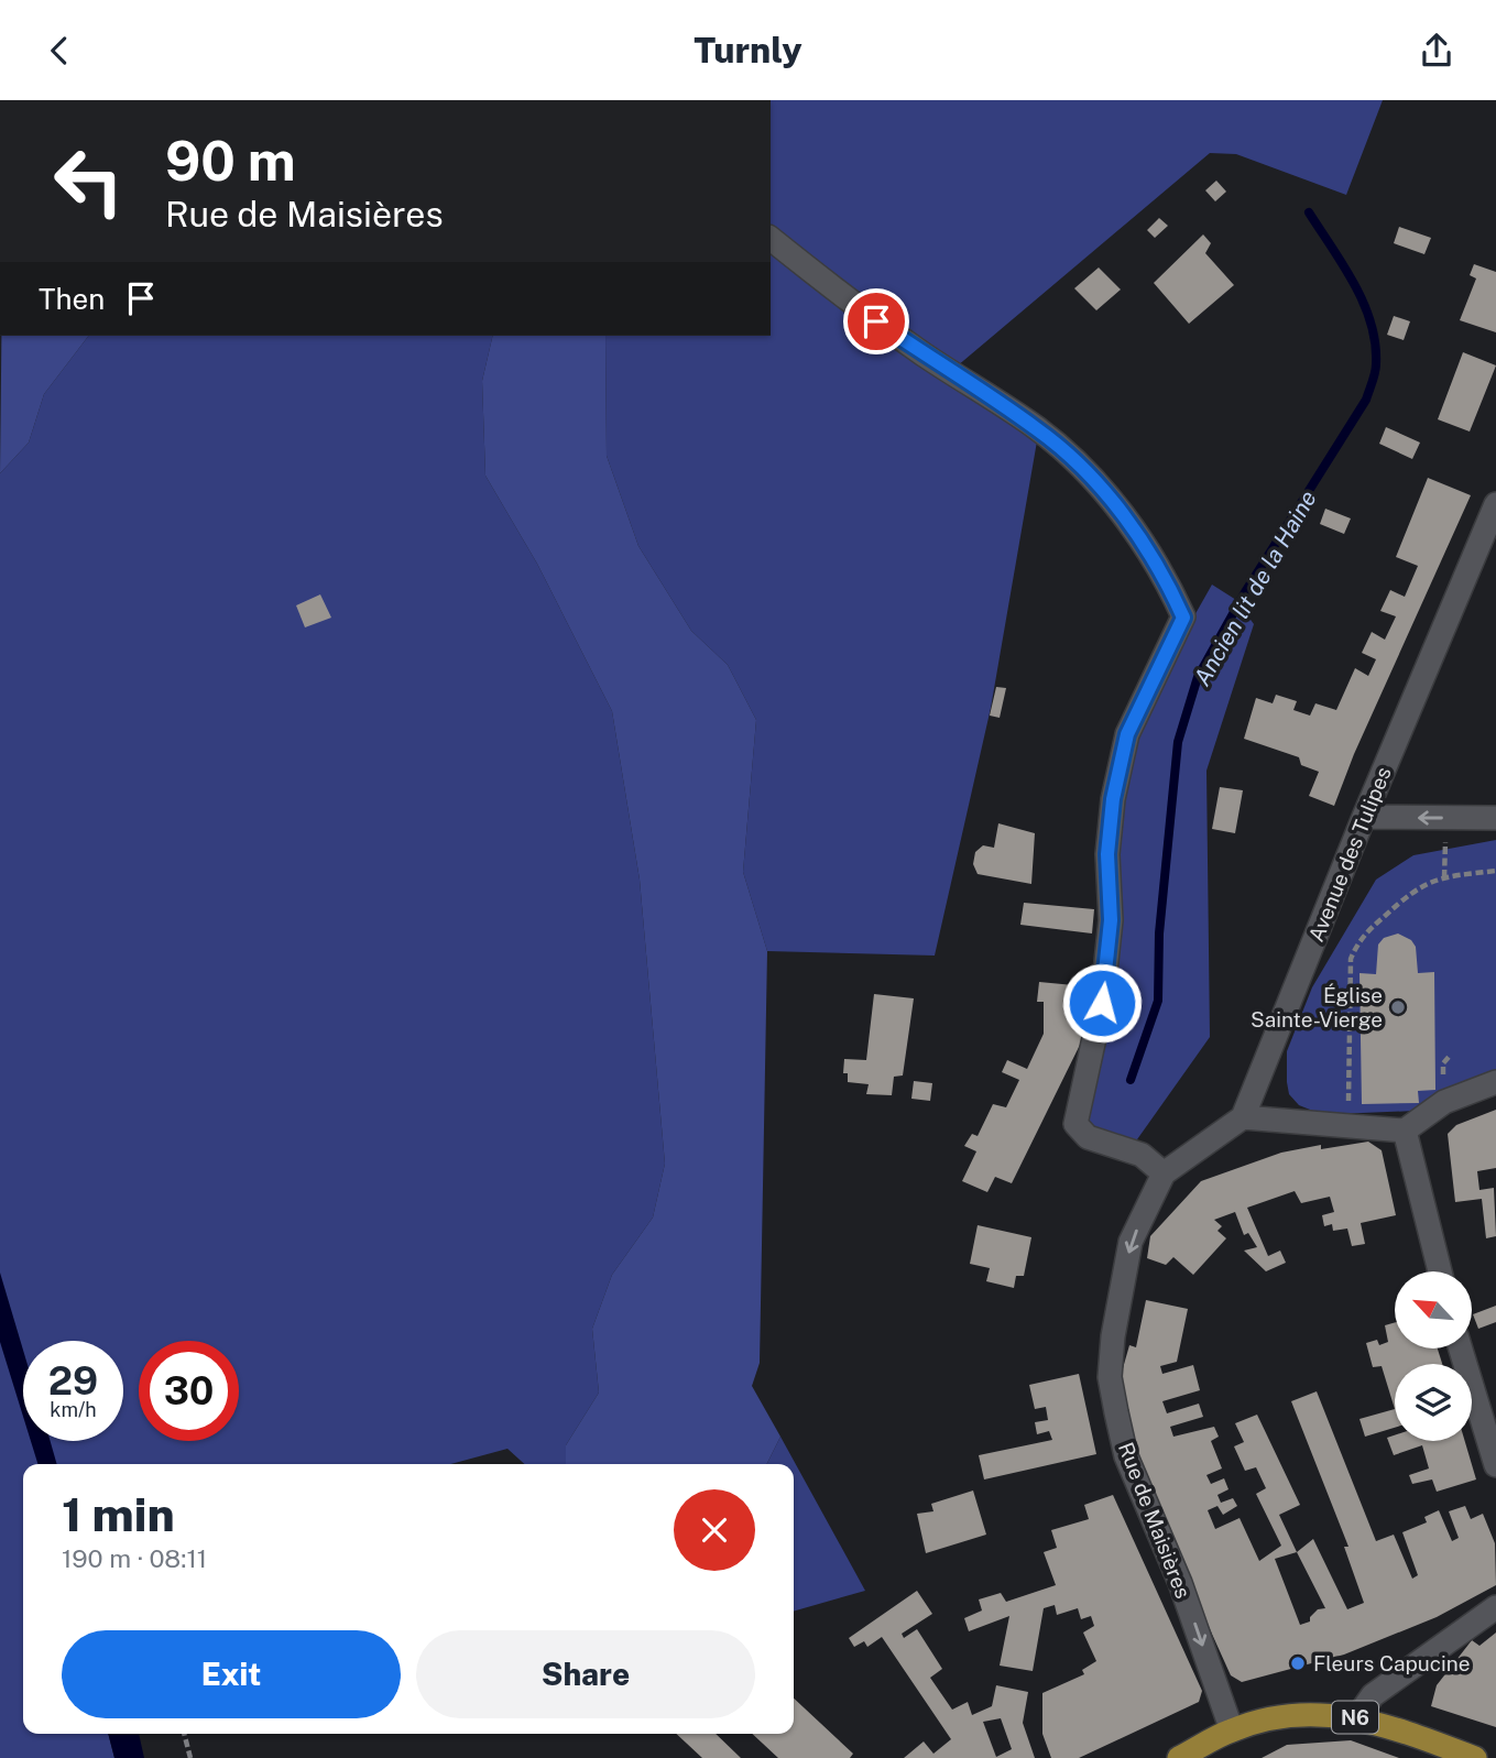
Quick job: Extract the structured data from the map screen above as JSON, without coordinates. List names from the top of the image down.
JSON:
{
  "streets": {
    "main road": ["N6"],
    "street": ["Avenue des Tulipes", "Rue de Maisières"]
  },
  "crossings": [
    ["Rue de Maisières", "N6"]
  ],
  "one_way": ["Rue de Maisières"],
  "water": ["Ancien lit de la Haine"],
  "places": ["Église Sainte-Vierge", "Fleurs Capucine"],
  "north": "top left",
  "page": {
    "header": "Turnly",
    "turn": ["90 m", "Rue de Maisières"],
    "then": "Then",
    "speed": "29 km/h",
    "limit": "30",
    "heading": ["1 min", "190 m · 08:11"],
    "buttons": ["Exit", "Share"]
  }
}
